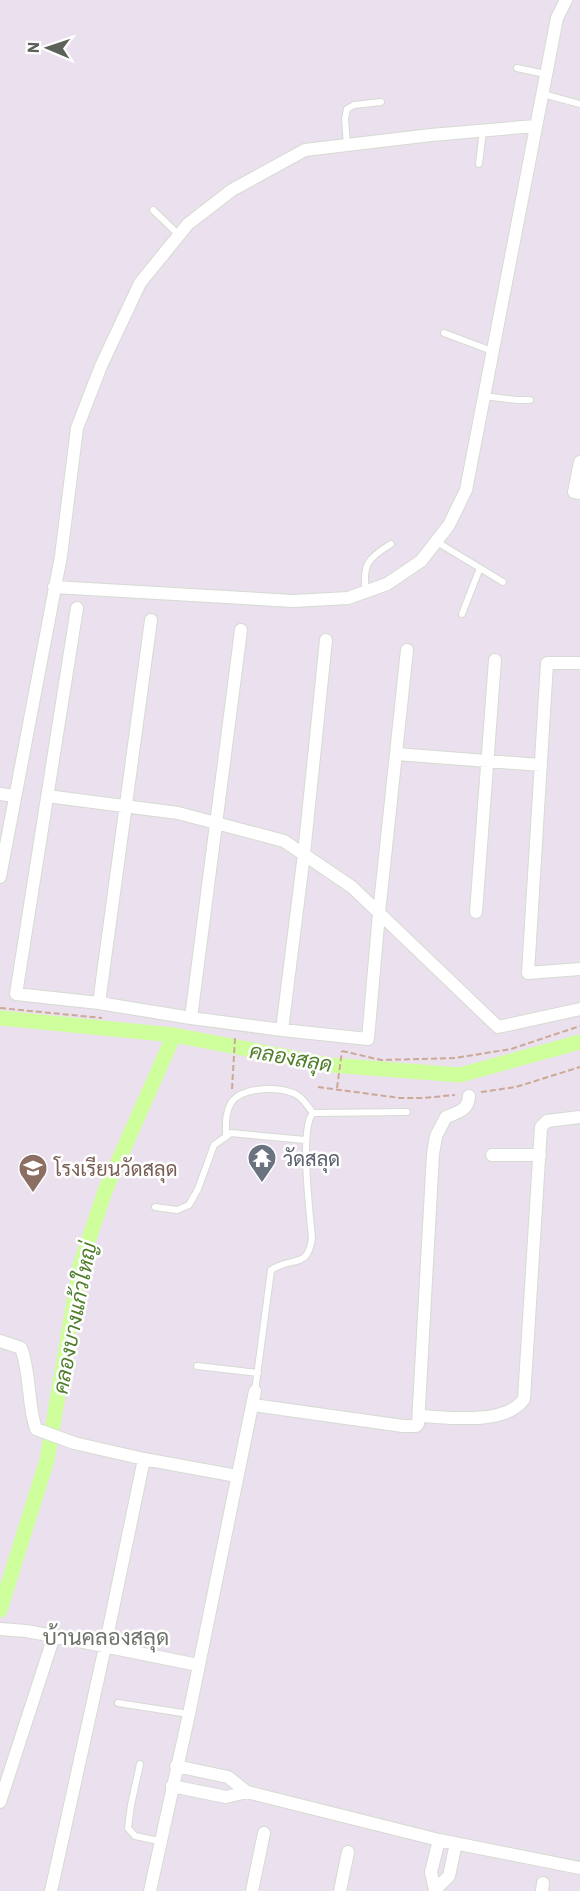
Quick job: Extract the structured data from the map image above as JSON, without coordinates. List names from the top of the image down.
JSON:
{
  "districts": ["บ้านคลองสลุด"],
  "water": ["คลองสลุด", "คลองบางแก้วใหญ่"],
  "places": {
    "temple": ["วัดสลุด"],
    "school or university": ["โรงเรียนวัดสลุด"]
  },
  "north": "left"
}
